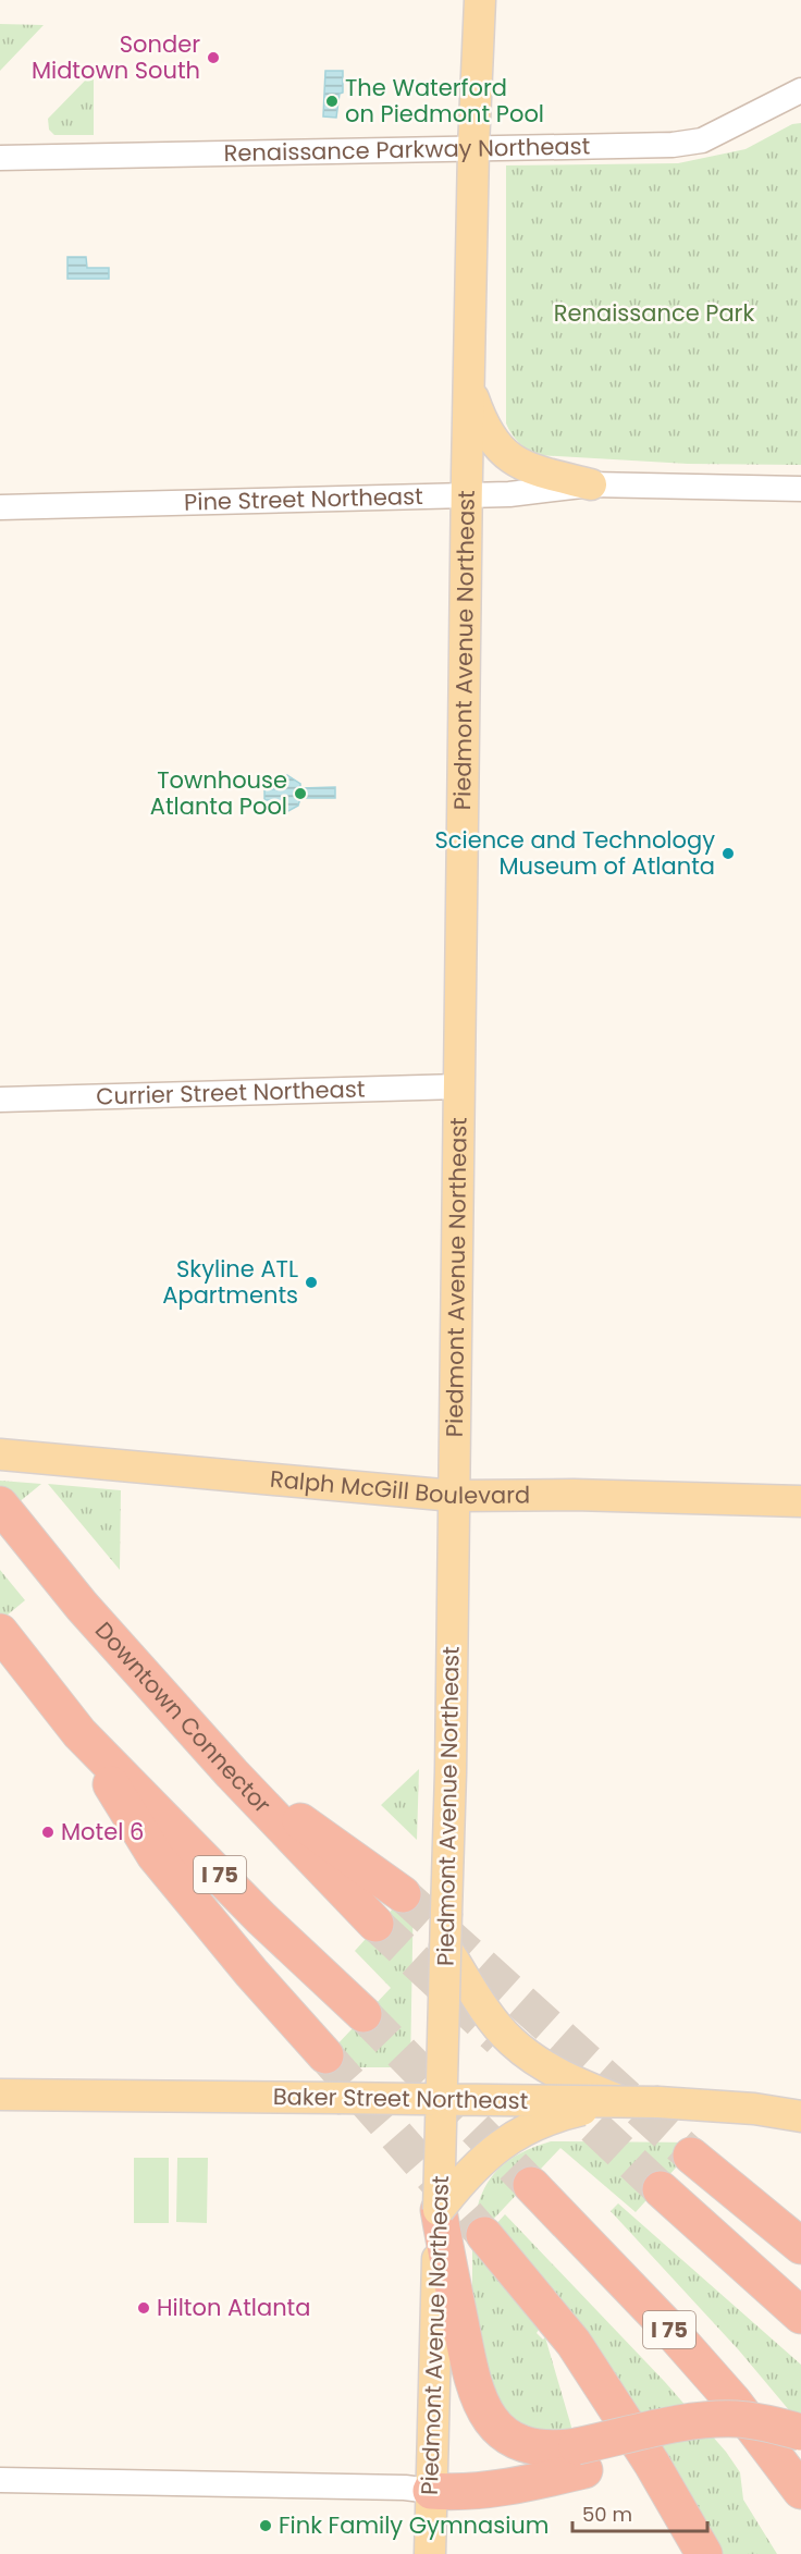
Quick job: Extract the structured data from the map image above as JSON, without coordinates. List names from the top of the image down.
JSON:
{
  "streets": {
    "highway": ["Downtown Connector", "I 75"],
    "main road": ["Piedmont Avenue Northeast", "Ralph McGill Boulevard", "Baker Street Northeast"],
    "street": ["Renaissance Parkway Northeast", "Pine Street Northeast", "Currier Street Northeast"]
  },
  "crossings": [
    ["Renaissance Parkway Northeast", "Piedmont Avenue Northeast"],
    ["Pine Street Northeast", "Piedmont Avenue Northeast"],
    ["Piedmont Avenue Northeast", "Currier Street Northeast"],
    ["Piedmont Avenue Northeast", "Ralph McGill Boulevard"],
    ["Piedmont Avenue Northeast", "Baker Street Northeast"]
  ],
  "parks": ["Renaissance Park"],
  "places": [
    "Sonder Midtown South",
    "The Waterford on Piedmont Pool",
    "Townhouse Atlanta Pool",
    "Science and Technology Museum of Atlanta",
    "Skyline ATL Apartments",
    "Motel 6",
    "Hilton Atlanta",
    "Fink Family Gymnasium"
  ],
  "scale_bar": "50 m"
}
